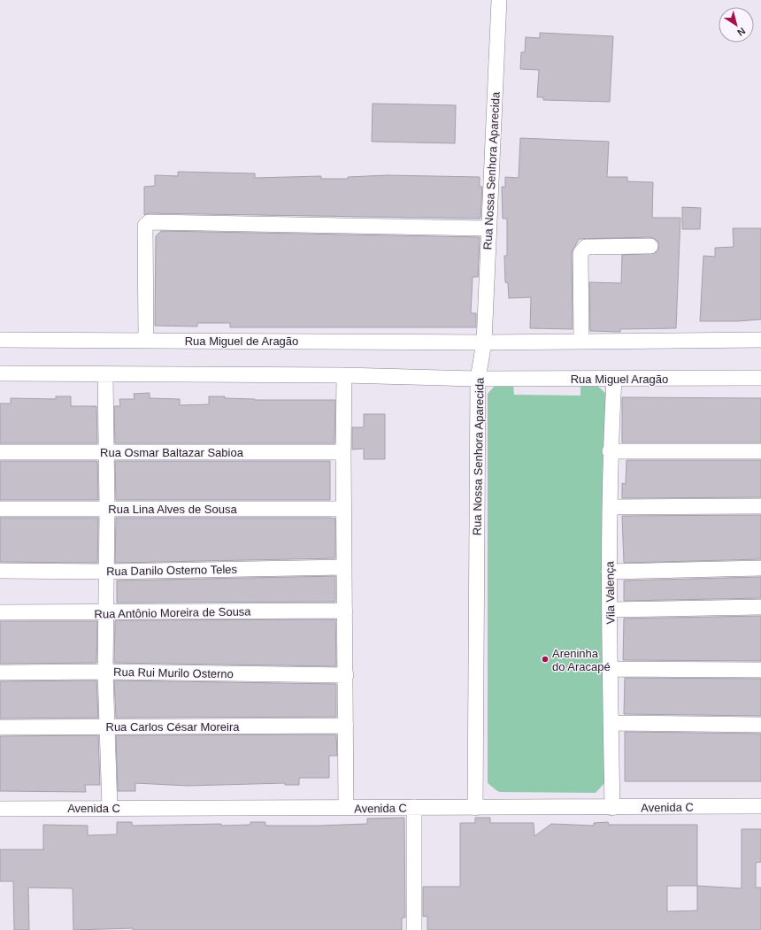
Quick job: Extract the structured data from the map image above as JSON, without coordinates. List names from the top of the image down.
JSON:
{
  "streets": {
    "street": [
      "Rua Nossa Senhora Aparecida",
      "Rua Miguel de Aragão",
      "Rua Miguel Aragão",
      "Rua Osmar Baltazar Sabioa",
      "Rua Lina Alves de Sousa",
      "Rua Danilo Osterno Teles",
      "Vila Valença",
      "Rua Antônio Moreira de Sousa",
      "Rua Rui Murilo Osterno",
      "Rua Carlos César Moreira",
      "Avenida C"
    ]
  },
  "crossings": [
    ["Rua Nossa Senhora Aparecida", "Rua Miguel de Aragão"],
    ["Rua Nossa Senhora Aparecida", "Rua Miguel Aragão"],
    ["Rua Nossa Senhora Aparecida", "Avenida C"],
    ["Rua Miguel Aragão", "Vila Valença"],
    ["Vila Valença", "Avenida C"]
  ],
  "places": ["Areninha do Aracapé"],
  "north": "bottom right"
}
